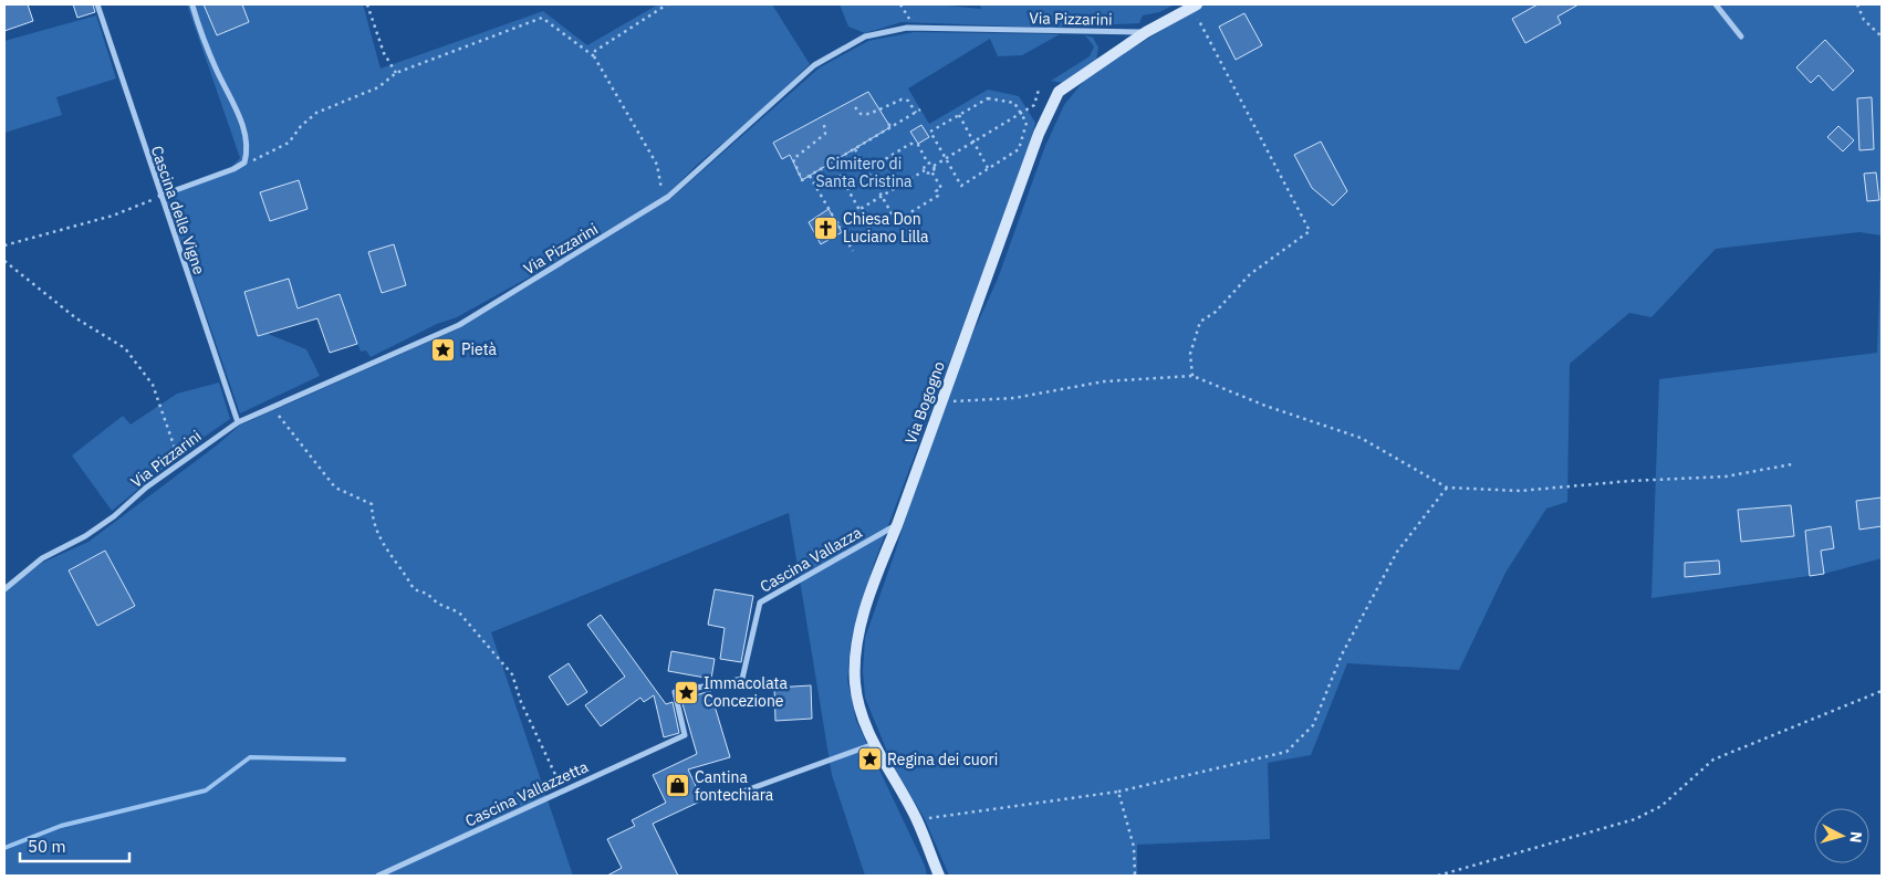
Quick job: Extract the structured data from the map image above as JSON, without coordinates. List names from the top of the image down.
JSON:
{
  "streets": {
    "main road": ["Via Bogogno"],
    "street": [
      "Via Pizzarini",
      "Cascina delle Vigne",
      "Cascina Vallazza",
      "Cascina Vallazzetta"
    ]
  },
  "crossings": [
    ["Via Pizzarini", "Cascina delle Vigne"],
    ["Via Pizzarini", "Via Bogogno"],
    ["Via Bogogno", "Cascina Vallazza"],
    ["Cascina Vallazza", "Cascina Vallazzetta"]
  ],
  "parks": ["Cimitero di Santa Cristina"],
  "places": {
    "church": ["Chiesa Don Luciano Lilla"],
    "place": ["Pietà", "Immacolata Concezione", "Regina dei cuori"],
    "shop": ["Cantina fontechiara"]
  },
  "scale_bar": "50 m",
  "north": "right"
}
